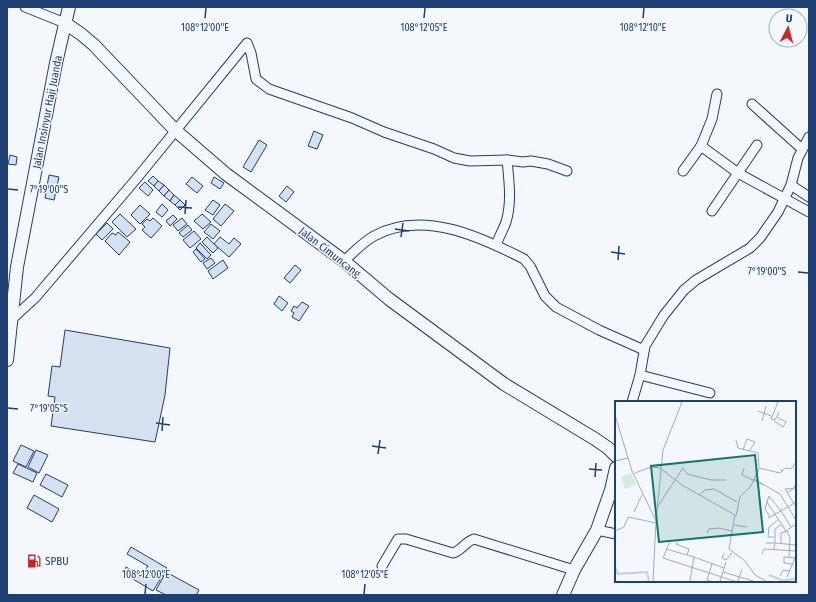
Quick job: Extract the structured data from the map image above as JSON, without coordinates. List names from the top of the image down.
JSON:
{
  "streets": {
    "street": ["Jalan Insinyur Haji Juanda", "Jalan Cimuncang"]
  },
  "crossings": [
    ["Jalan Insinyur Haji Juanda", "Jalan Cimuncang"]
  ],
  "places": {
    "fuel station": ["SPBU"]
  },
  "north": "top",
  "coordinates": [
    "108°12'00\"E",
    "108°12'05\"E",
    "108°12'10\"E",
    "7°19'00\"S",
    "7°19'05\"S"
  ]
}
